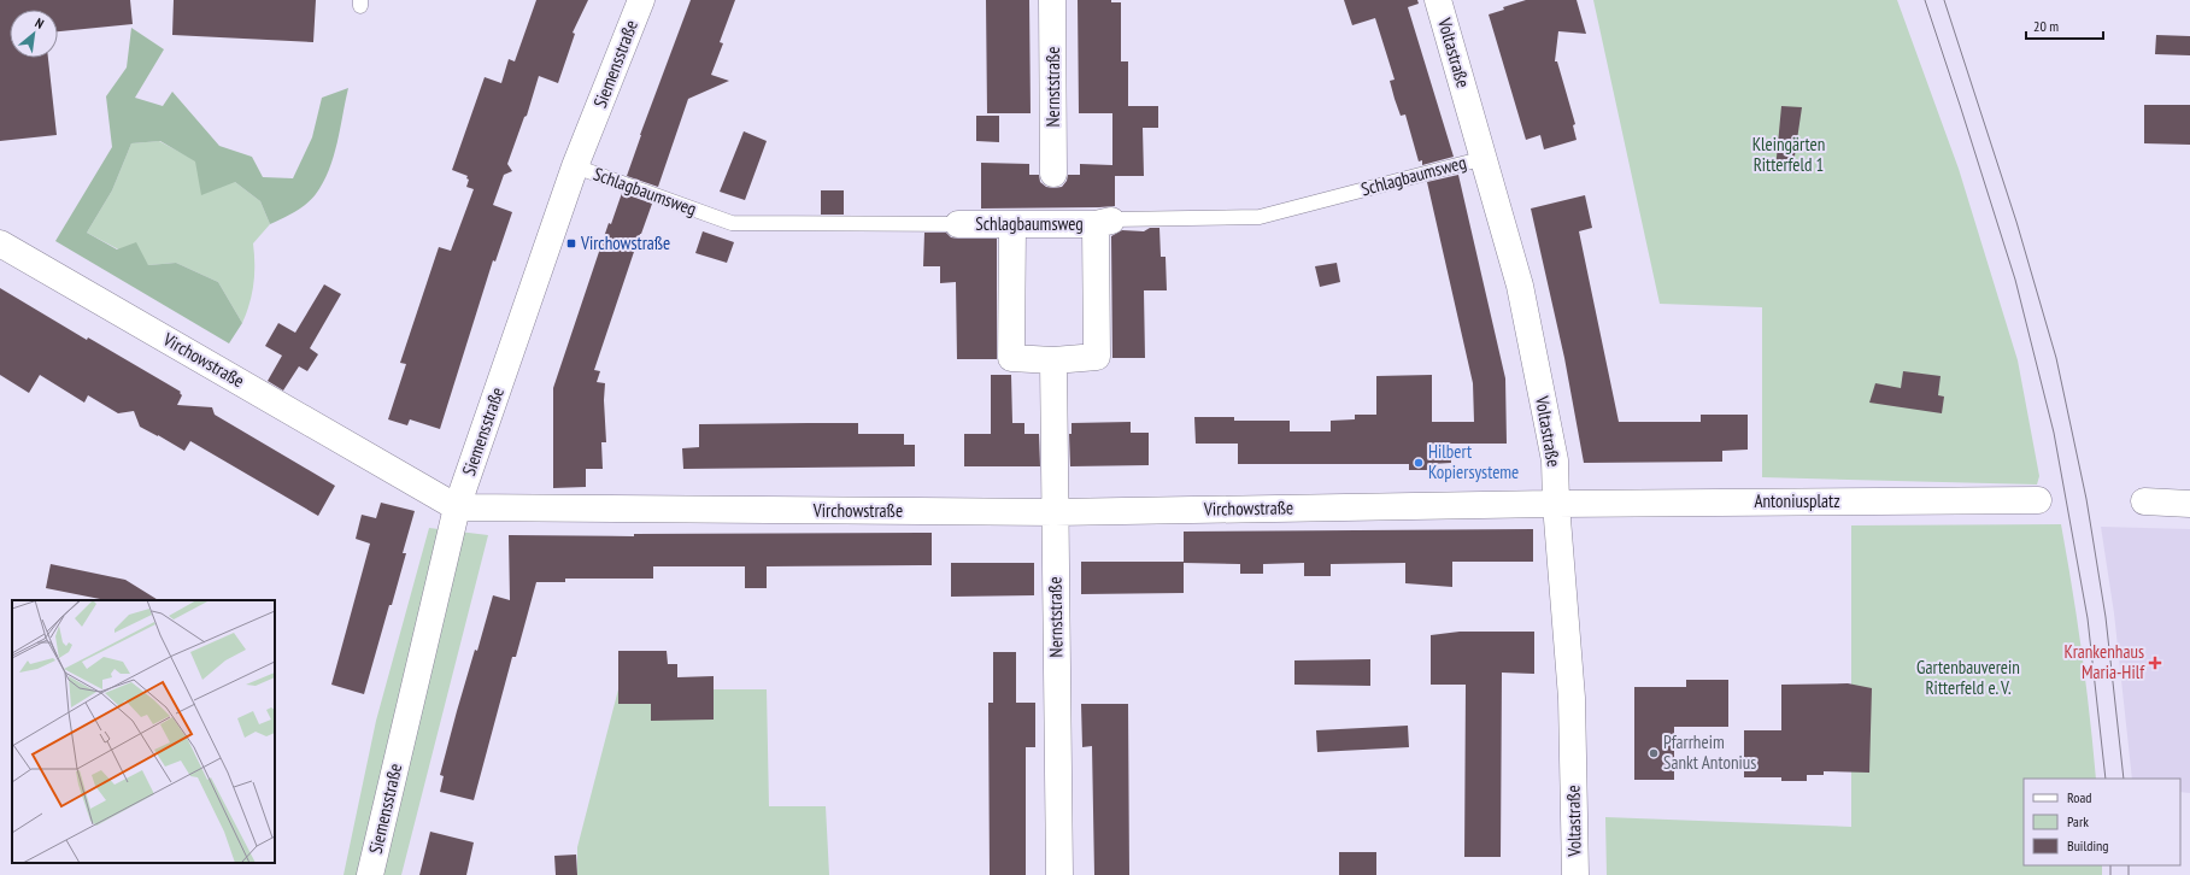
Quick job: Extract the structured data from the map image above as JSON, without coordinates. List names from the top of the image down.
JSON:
{
  "streets": {
    "street": [
      "Voltastraße",
      "Siemensstraße",
      "Nernststraße",
      "Schlagbaumsweg",
      "Virchowstraße",
      "Antoniusplatz"
    ]
  },
  "crossings": [
    ["Voltastraße", "Schlagbaumsweg"],
    ["Voltastraße", "Virchowstraße"],
    ["Voltastraße", "Antoniusplatz"],
    ["Siemensstraße", "Schlagbaumsweg"],
    ["Siemensstraße", "Virchowstraße"],
    ["Nernststraße", "Virchowstraße"],
    ["Virchowstraße", "Antoniusplatz"]
  ],
  "parks": ["Kleingärten Ritterfeld 1", "Gartenbauverein Ritterfeld e. V."],
  "places": {
    "transit": ["Virchowstraße"],
    "other": ["Hilbert Kopiersysteme", "Pfarrheim Sankt Antonius"],
    "health": ["Krankenhaus Maria-Hilf"]
  },
  "legend": ["Road", "Park", "Building"],
  "scale_bar": "20 m",
  "north": "top right"
}
